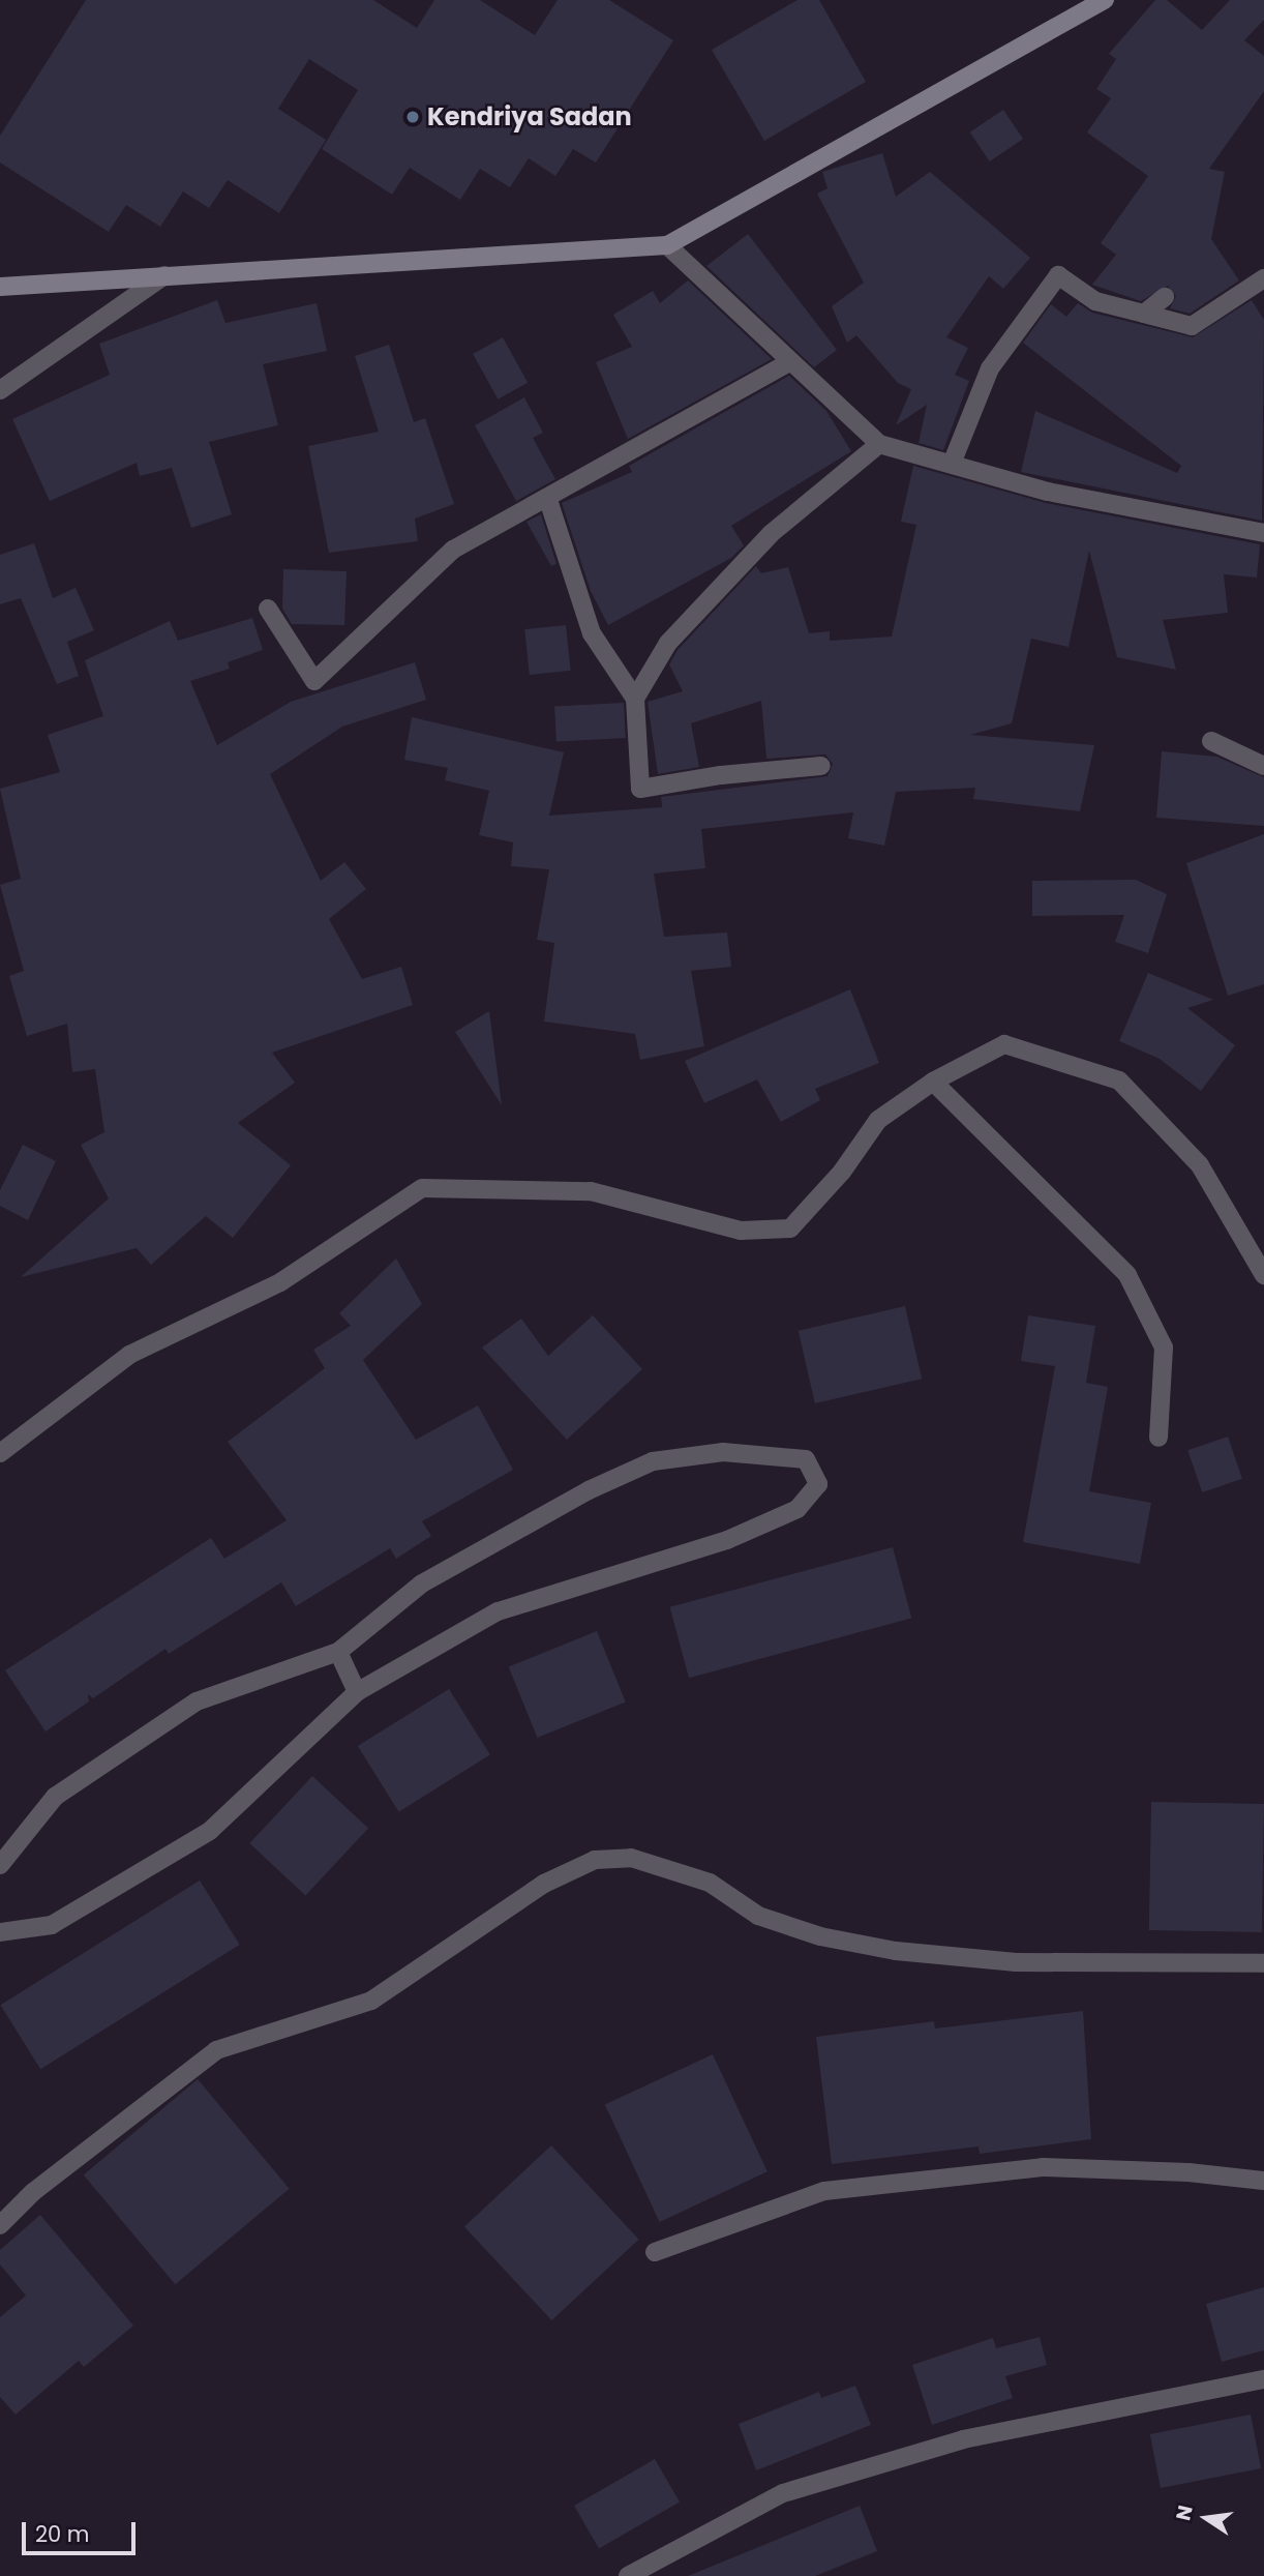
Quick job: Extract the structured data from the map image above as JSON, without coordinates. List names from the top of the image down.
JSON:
{
  "places": ["Kendriya Sadan"],
  "scale_bar": "20 m",
  "north": "left"
}
